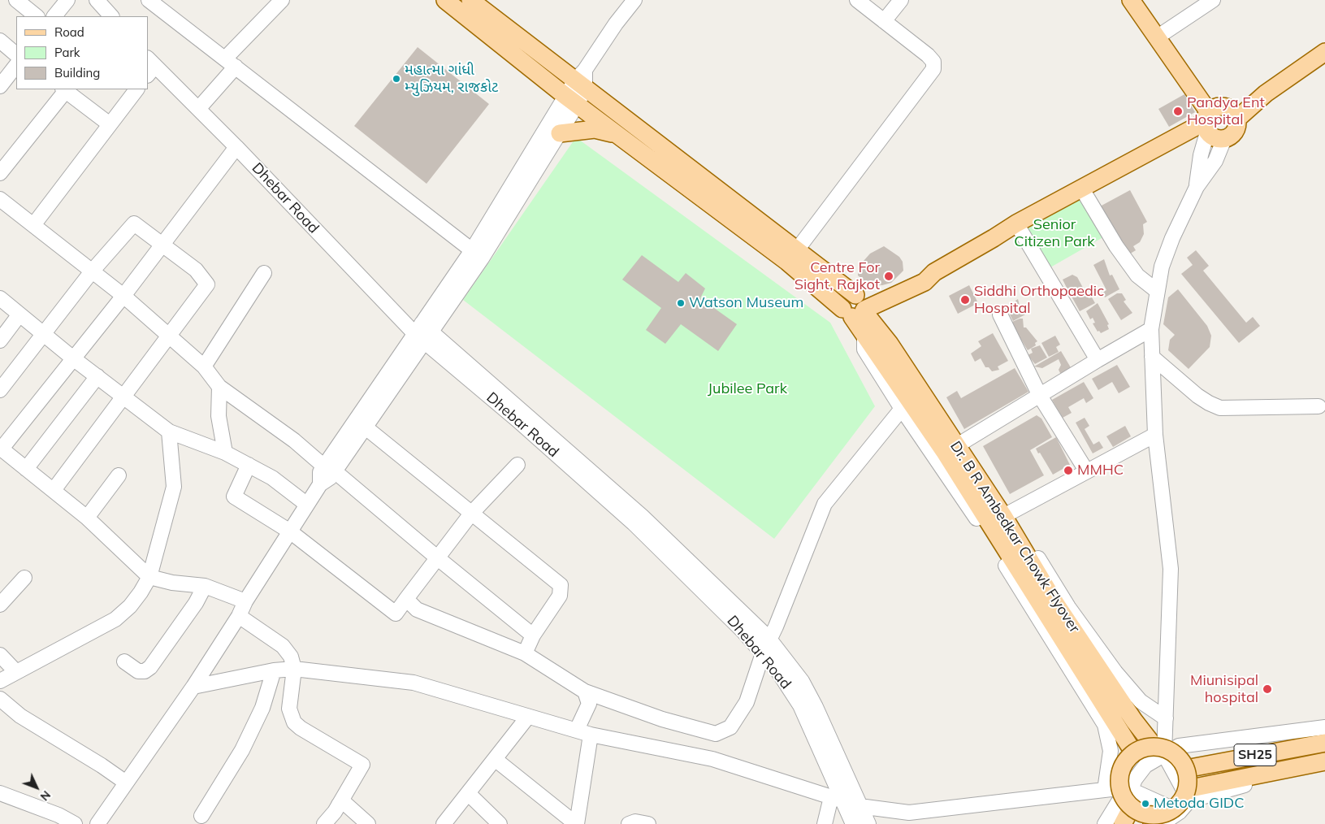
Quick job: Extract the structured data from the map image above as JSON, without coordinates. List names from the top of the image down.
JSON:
{
  "streets": {
    "main road": ["Dr. B R Ambedkar Chowk Flyover", "SH25"],
    "street": ["Dhebar Road"]
  },
  "parks": ["Senior Citizen Park", "Jubilee Park"],
  "places": [
    "મહાત્મા ગાંધી મ્યુઝિયમ, રાજકોટ",
    "Pandya Ent Hospital",
    "Centre For Sight, Rajkot",
    "Siddhi Orthopaedic Hospital",
    "Watson Museum",
    "MMHC",
    "Miunisipal hospital",
    "Metoda GIDC"
  ],
  "legend": ["Road", "Park", "Building"],
  "north": "bottom right"
}
